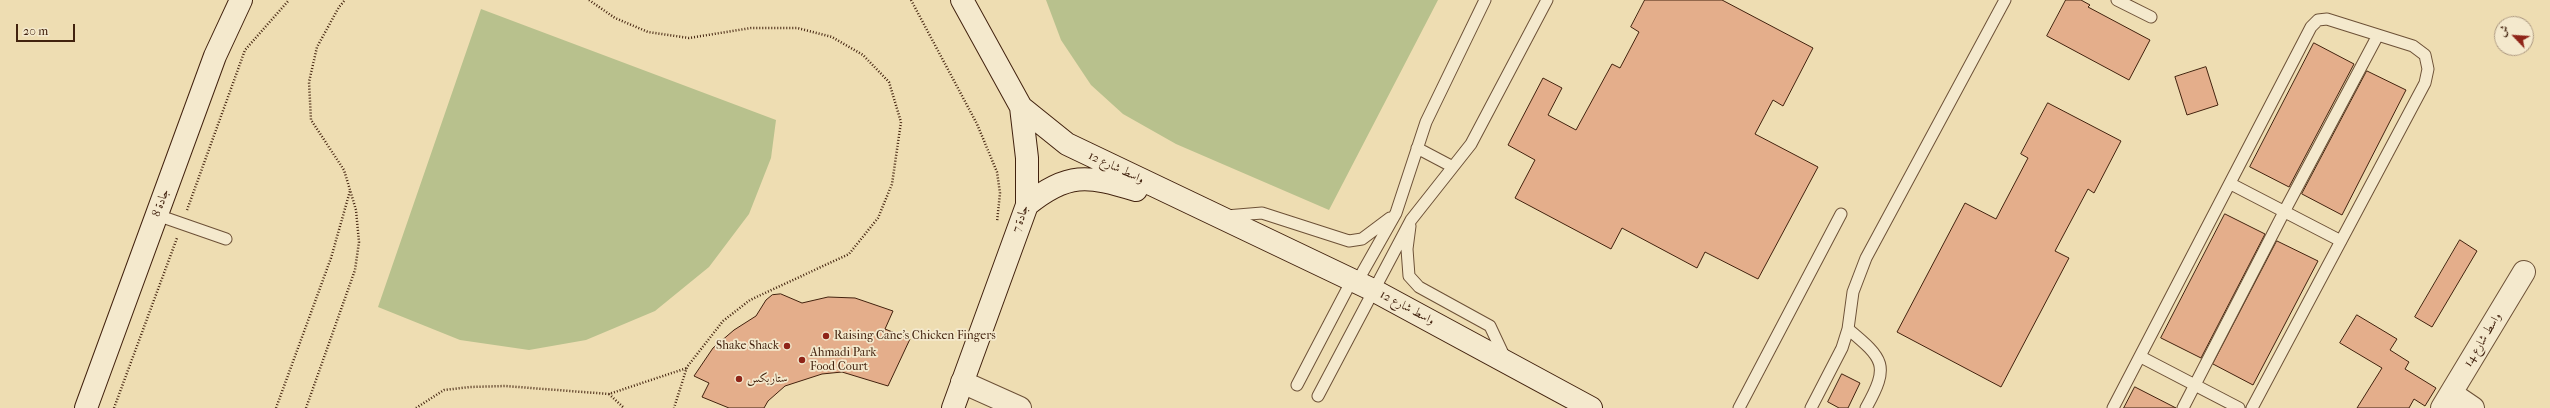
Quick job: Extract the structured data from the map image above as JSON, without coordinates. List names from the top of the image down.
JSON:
{
  "streets": {
    "main road": [
      "واسط شارع 12",
      "جادة 8",
      "جادة 7",
      "واسط شارع 14"
    ]
  },
  "crossings": [
    ["واسط شارع 12", "جادة 7"]
  ],
  "places": [
    "Raising Cane’s Chicken Fingers",
    "Shake Shack",
    "Ahmadi Park Food Court",
    "ستاربكس"
  ],
  "scale_bar": "20 m",
  "north": "top left"
}
